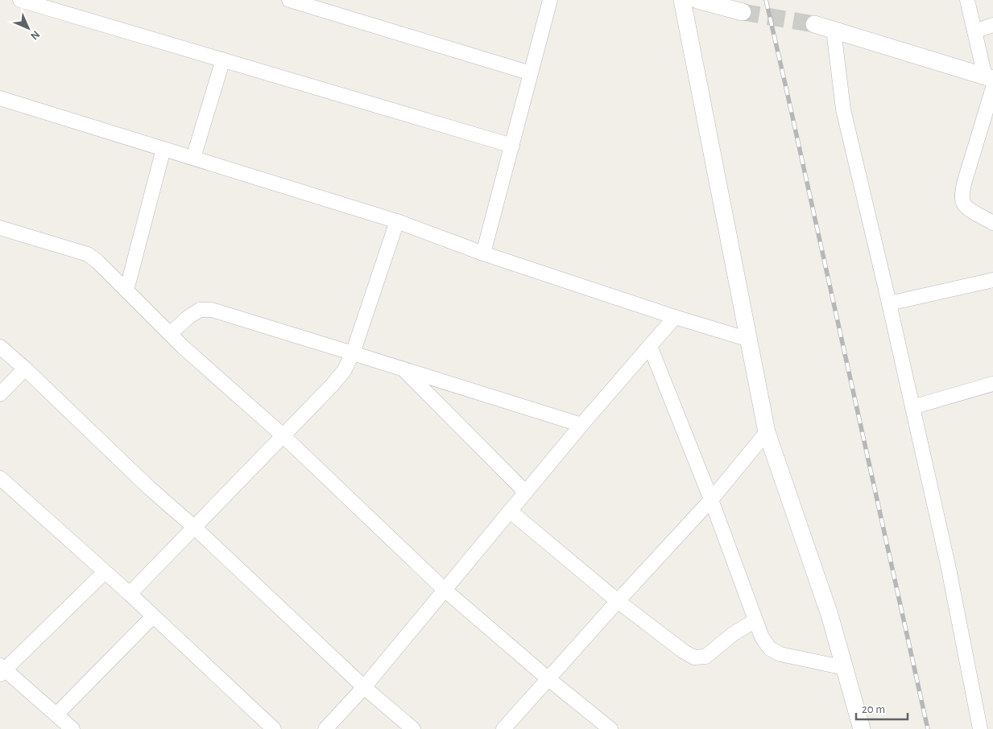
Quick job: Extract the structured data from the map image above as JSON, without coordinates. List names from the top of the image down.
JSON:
{
  "scale_bar": "20 m",
  "north": "bottom right"
}
